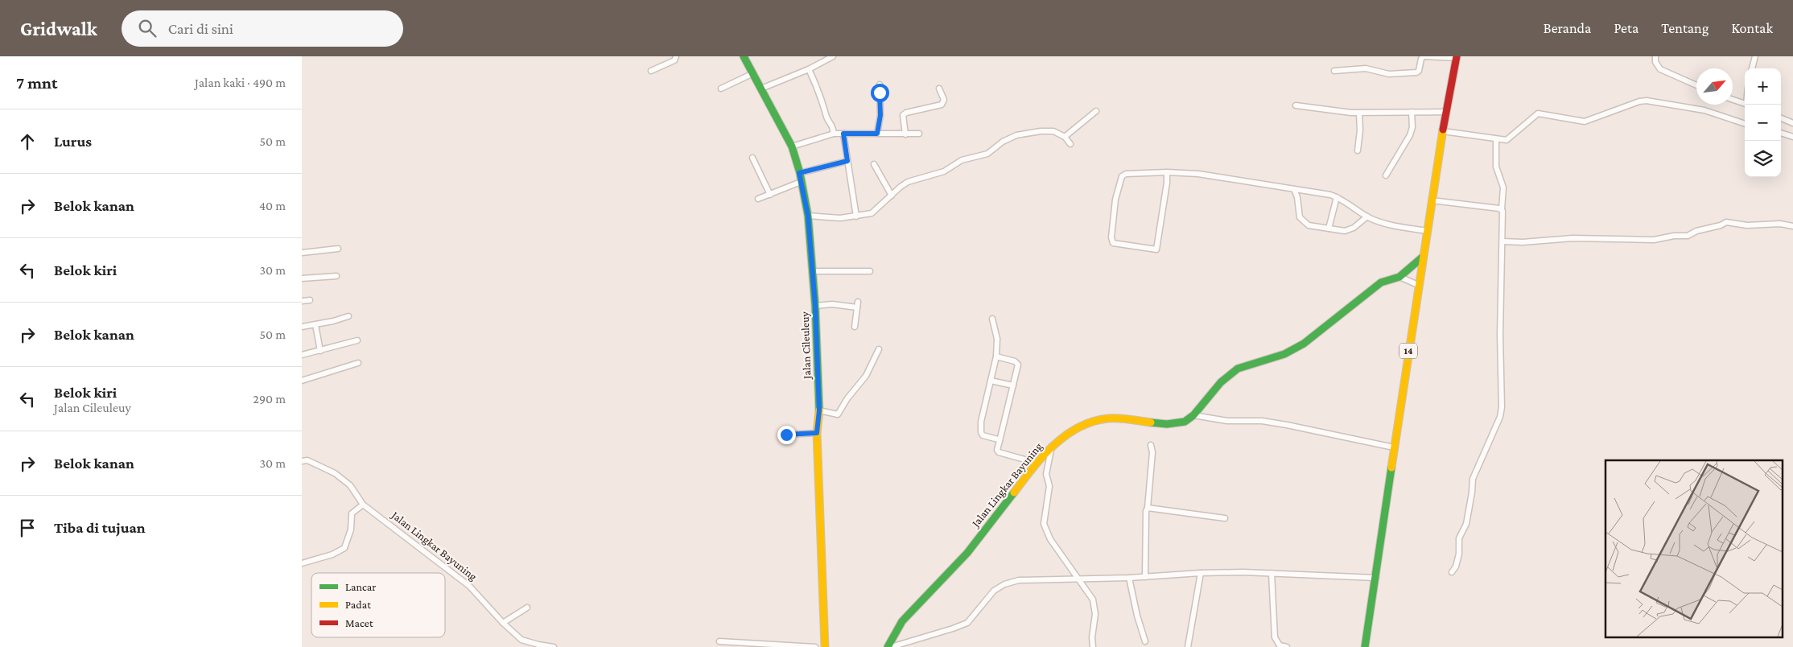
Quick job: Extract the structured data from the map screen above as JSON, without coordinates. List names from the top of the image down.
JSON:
{
  "streets": {
    "main road": ["Jalan Cileuleuy", "14", "Jalan Lingkar Bayuning"]
  },
  "crossings": [
    ["14", "Jalan Lingkar Bayuning"]
  ],
  "legend": ["Lancar", "Padat", "Macet"],
  "north": "top right",
  "page": {
    "header": "Gridwalk",
    "search": "Cari di sini",
    "nav": [
      "Beranda",
      "Peta",
      "Tentang",
      "Kontak"
    ],
    "heading": ["7 mnt", "Jalan kaki · 490 m"],
    "map_buttons": ["+", "−"],
    "list": [
      ["Lurus", "50 m"],
      ["Belok kanan", "40 m"],
      ["Belok kiri", "30 m"],
      ["Belok kanan", "50 m"],
      ["Belok kiri", "Jalan Cileuleuy", "290 m"],
      ["Belok kanan", "30 m"],
      "Tiba di tujuan"
    ]
  }
}
